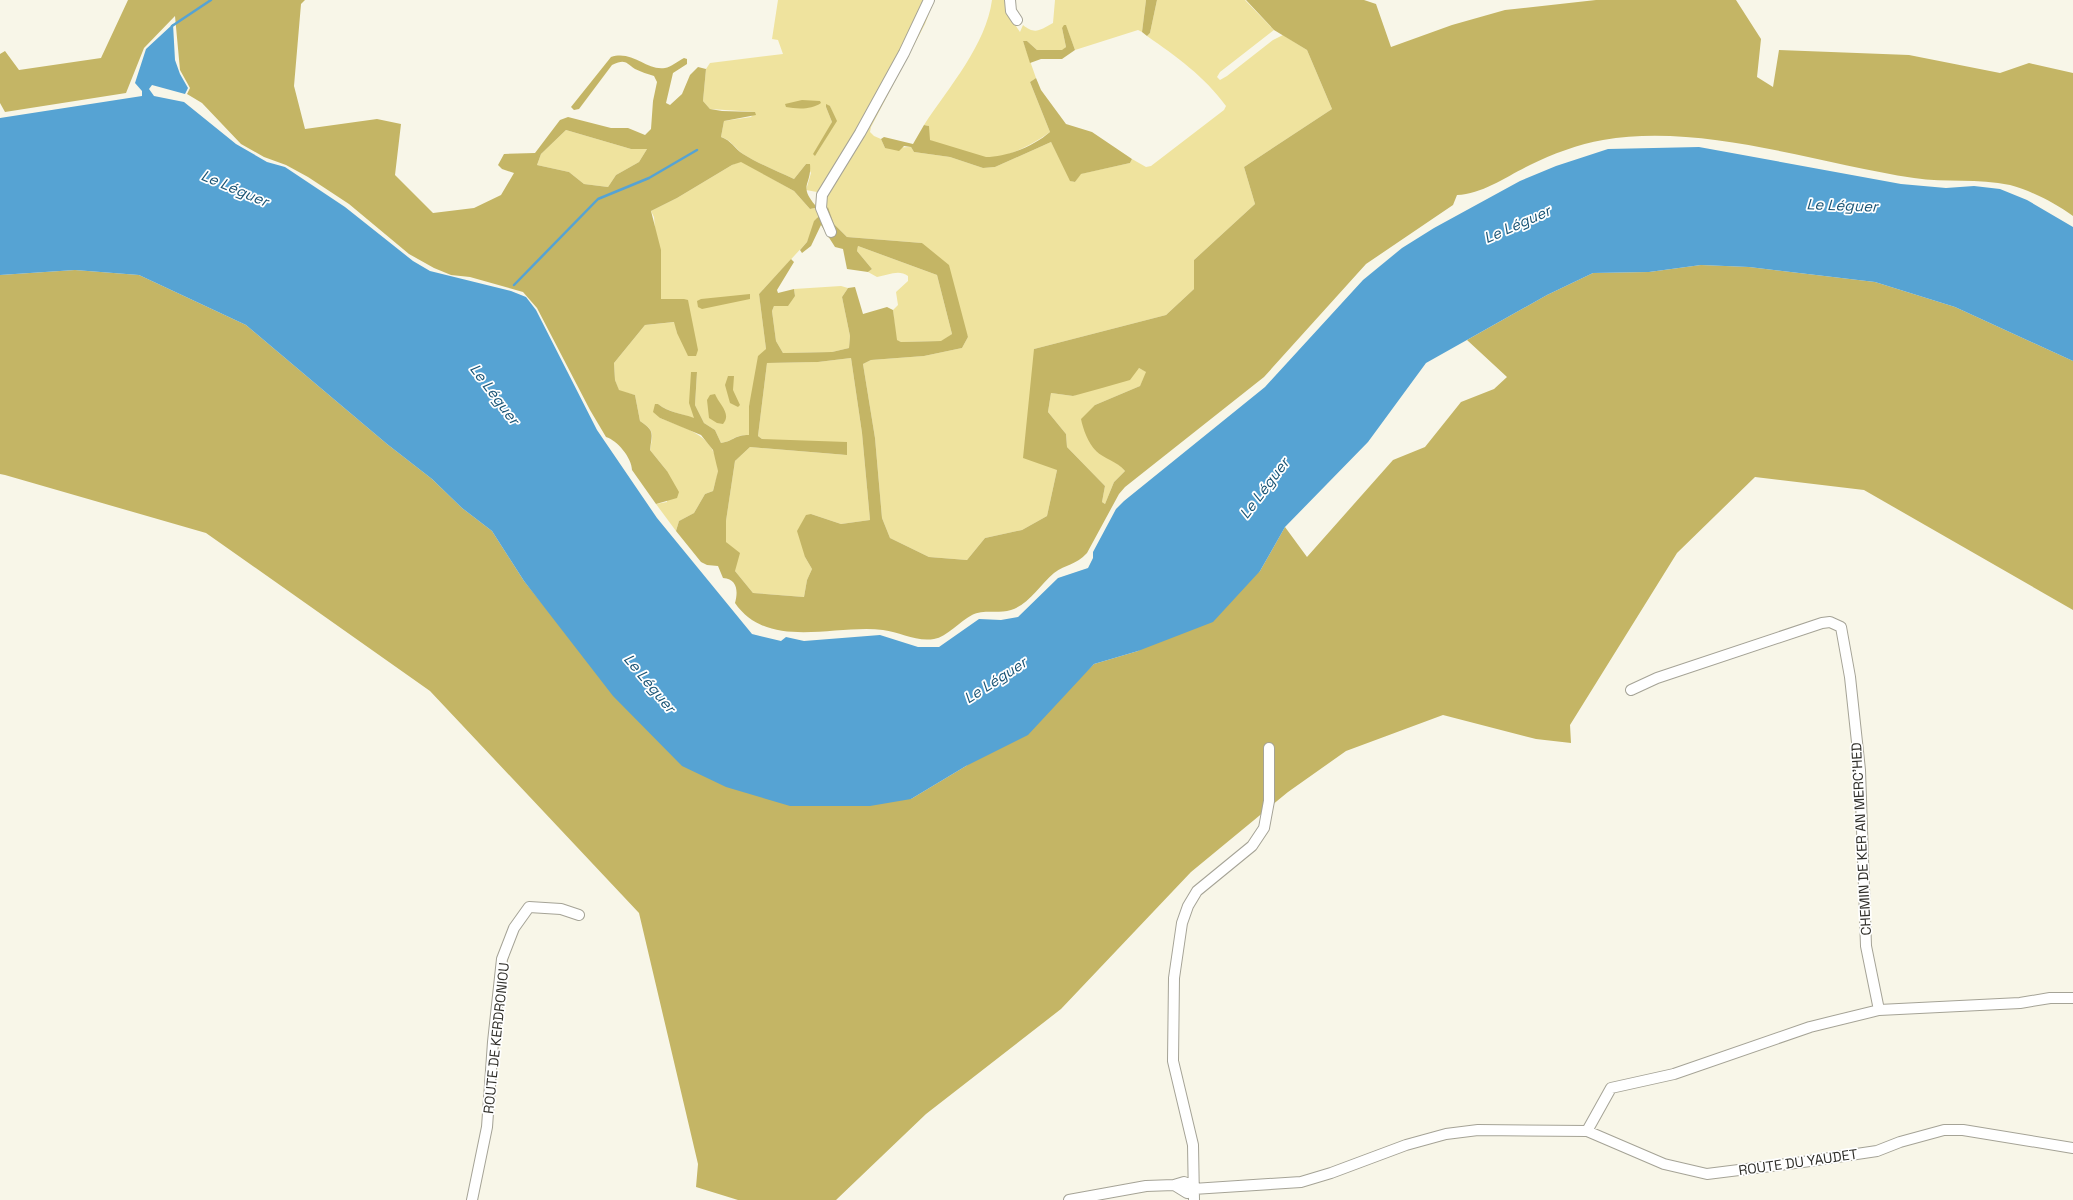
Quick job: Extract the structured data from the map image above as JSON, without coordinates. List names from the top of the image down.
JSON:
{
  "streets": {
    "street": ["CHEMIN DE KER AN MERC'HED", "ROUTE DE KERDRONIOU", "ROUTE DU YAUDET"]
  },
  "water": ["Le Léguer"]
}
